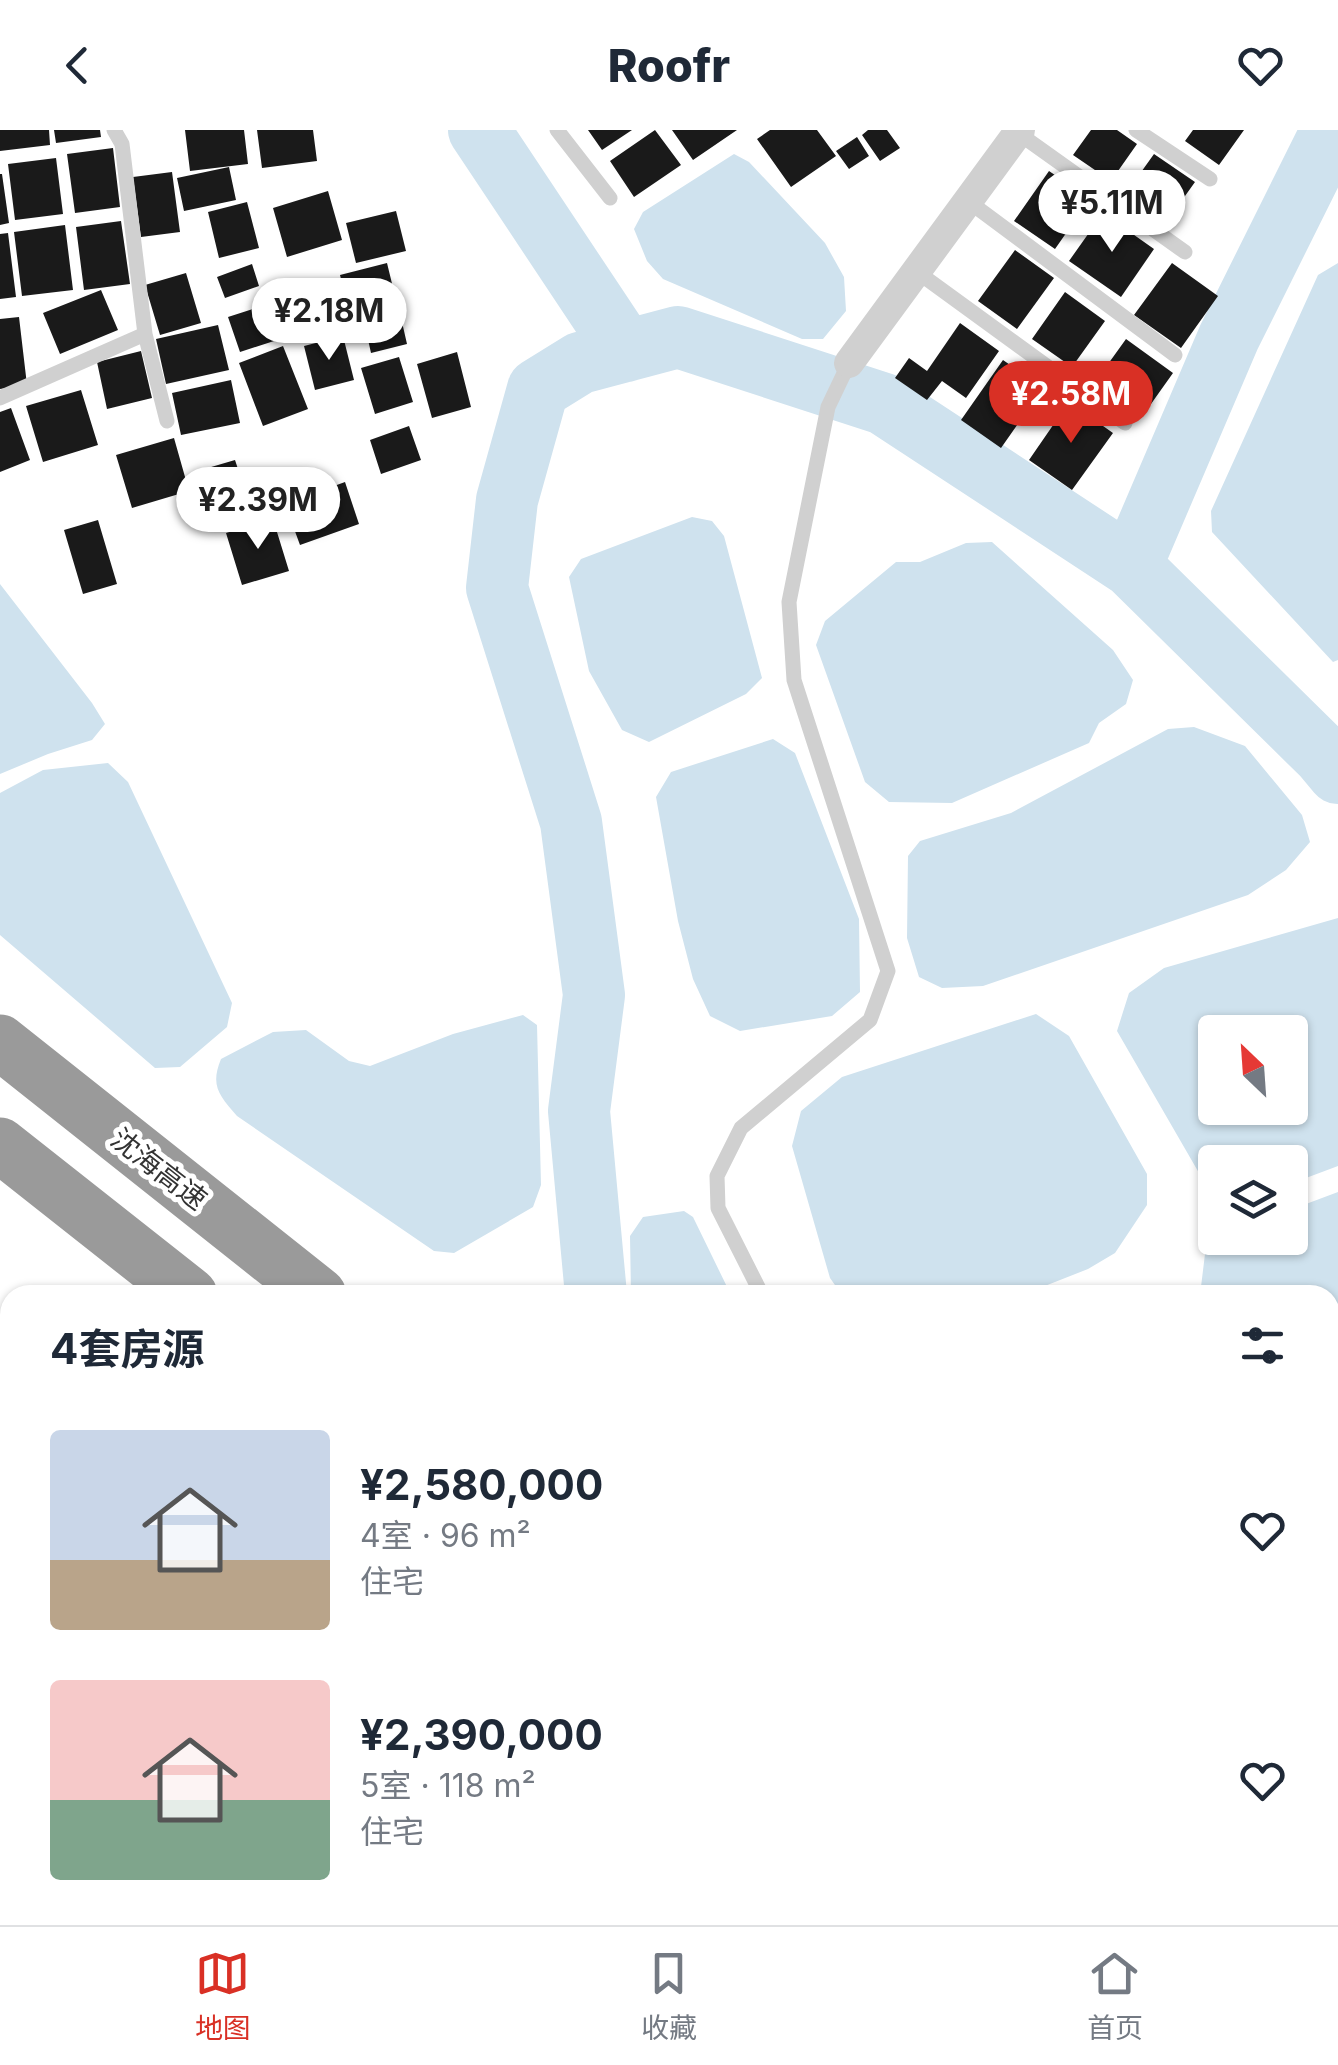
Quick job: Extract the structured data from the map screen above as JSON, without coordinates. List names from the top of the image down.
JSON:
{
  "streets": {
    "highway": ["沈海高速"]
  },
  "north": "top left",
  "page": {
    "header": "Roofr",
    "price": [
      "¥5.11M",
      "¥2.18M",
      "¥2.58M",
      "¥2.39M"
    ],
    "heading": "4套房源",
    "list": [
      {
        "name": "¥2,580,000",
        "note": "4室 · 96 m² · 住宅"
      },
      {
        "name": "¥2,390,000",
        "note": "5室 · 118 m² · 住宅"
      }
    ],
    "tabs": ["地图", "收藏", "首页"]
  }
}
